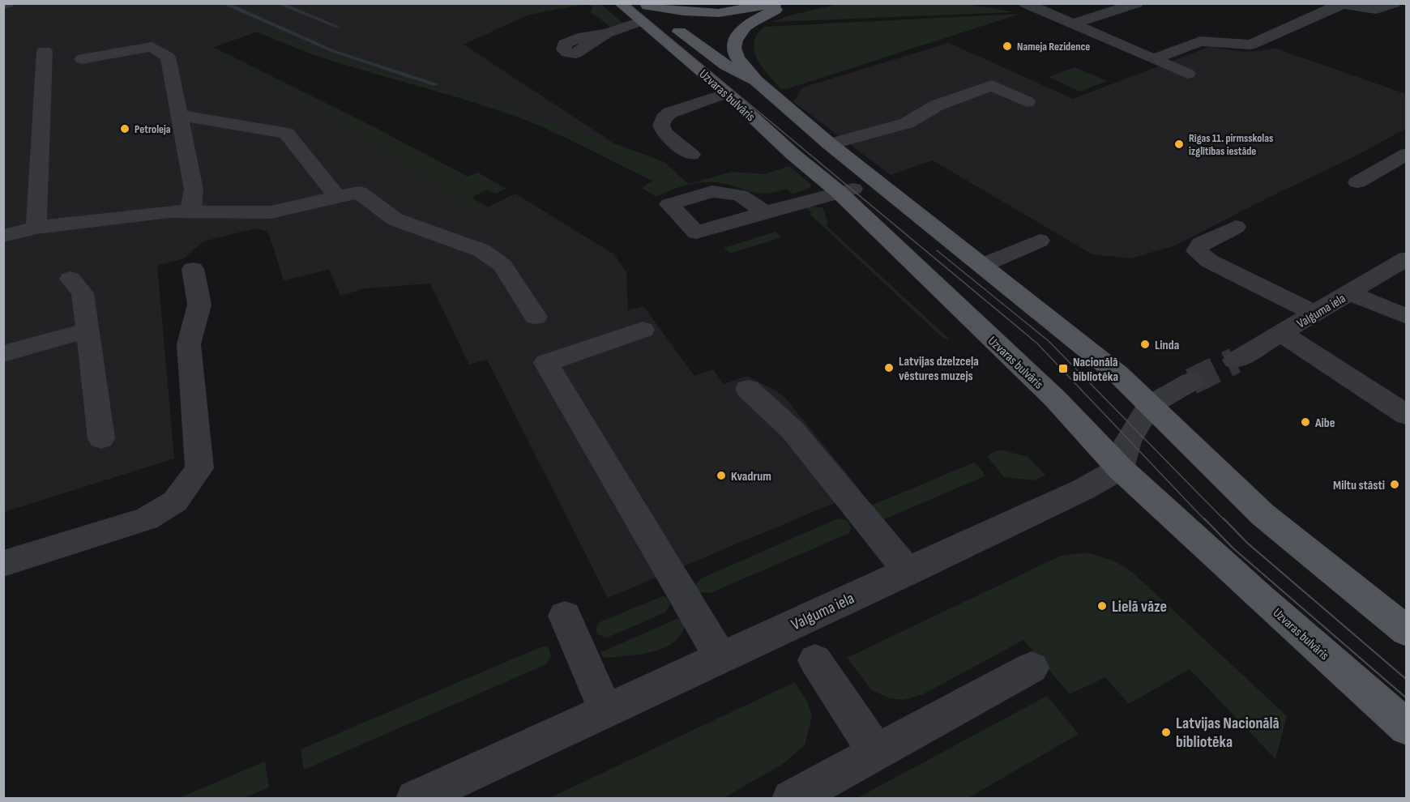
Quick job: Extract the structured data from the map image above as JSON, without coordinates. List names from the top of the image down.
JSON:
{
  "streets": {
    "main road": ["Uzvaras bulvāris"],
    "street": ["Valguma iela"]
  },
  "crossings": [
    ["Uzvaras bulvāris", "Valguma iela"]
  ],
  "places": {
    "other": [
      "Nameja Rezidence",
      "Petroleja",
      "Rīgas 11. pirmsskolas izglītības iestāde",
      "Linda",
      "Latvijas dzelzceļa vēstures muzejs",
      "Aibe",
      "Kvadrum",
      "Miltu stāsti",
      "Lielā vāze",
      "Latvijas Nacionālā bibliotēka"
    ],
    "transit": ["Nacionālā bibliotēka"]
  }
}
